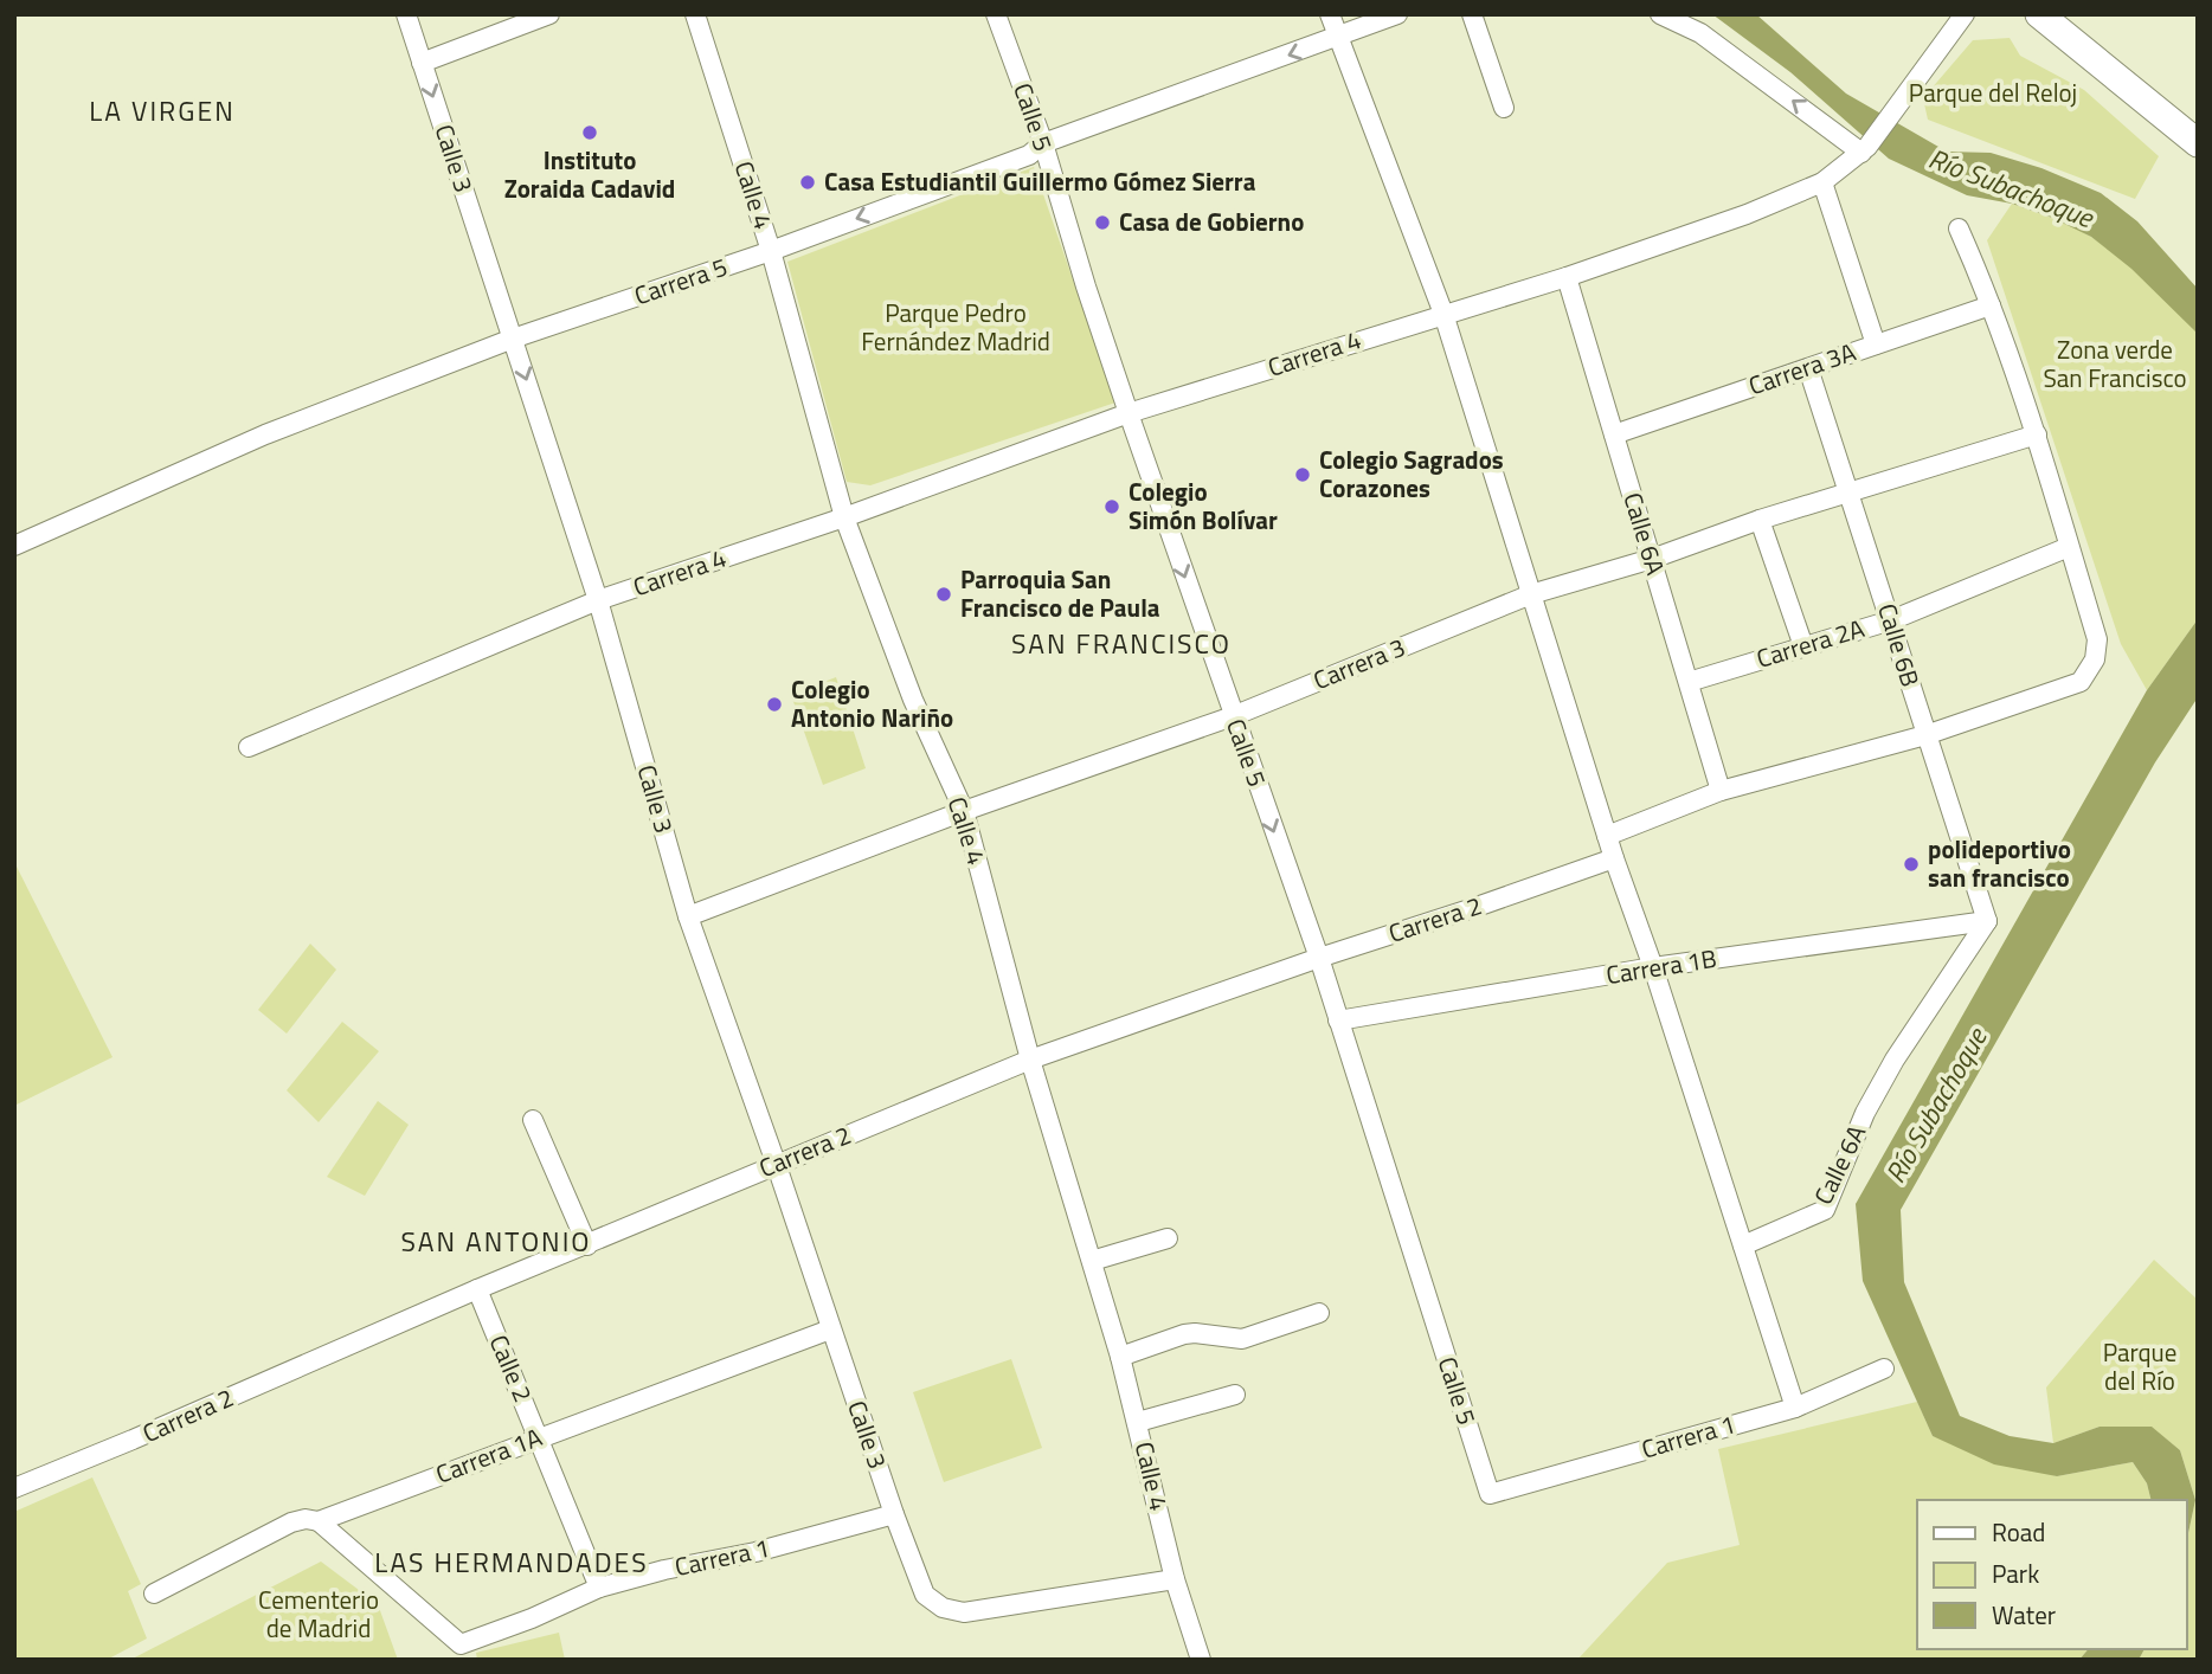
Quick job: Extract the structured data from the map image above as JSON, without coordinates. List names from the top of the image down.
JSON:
{
  "streets": {
    "street": [
      "Calle 5",
      "Calle 3",
      "Calle 4",
      "Carrera 5",
      "Carrera 4",
      "Carrera 3A",
      "Calle 6A",
      "Carrera 2A",
      "Calle 6B",
      "Carrera 3",
      "Carrera 2",
      "Carrera 1B",
      "Calle 2",
      "Carrera 1",
      "Carrera 1A"
    ]
  },
  "crossings": [
    ["Calle 5", "Carrera 5"],
    ["Calle 5", "Carrera 4"],
    ["Calle 5", "Carrera 3"],
    ["Calle 5", "Carrera 2"],
    ["Calle 5", "Carrera 1B"],
    ["Calle 5", "Carrera 1"],
    ["Calle 3", "Calle 4"],
    ["Calle 3", "Carrera 5"],
    ["Calle 3", "Carrera 4"],
    ["Calle 3", "Carrera 3"],
    ["Calle 3", "Carrera 2"],
    ["Calle 3", "Carrera 1"],
    ["Calle 3", "Carrera 1A"],
    ["Calle 4", "Carrera 5"],
    ["Calle 4", "Carrera 4"],
    ["Calle 4", "Carrera 3"],
    ["Calle 4", "Carrera 2"],
    ["Carrera 4", "Calle 6A"],
    ["Carrera 3A", "Calle 6A"],
    ["Carrera 3A", "Calle 6B"],
    ["Calle 6A", "Carrera 2A"],
    ["Calle 6A", "Calle 6B"],
    ["Calle 6A", "Carrera 3"],
    ["Calle 6A", "Carrera 1B"],
    ["Carrera 2A", "Calle 6B"],
    ["Calle 6B", "Carrera 3"],
    ["Calle 6B", "Carrera 1B"],
    ["Carrera 2", "Calle 2"],
    ["Calle 2", "Carrera 1"],
    ["Calle 2", "Carrera 1A"],
    ["Carrera 1", "Carrera 1A"]
  ],
  "one_way": ["Calle 5", "Carrera 5"],
  "districts": [
    "LA VIRGEN",
    "SAN FRANCISCO",
    "SAN ANTONIO",
    "LAS HERMANDADES"
  ],
  "water": ["Río Subachoque"],
  "parks": [
    "Parque del Reloj",
    "Parque Pedro Fernández Madrid",
    "Zona verde San Francisco",
    "Parque del Río",
    "Cementerio de Madrid"
  ],
  "places": [
    "Instituto Zoraida Cadavid",
    "Casa Estudiantil Guillermo Gómez Sierra",
    "Casa de Gobierno",
    "Colegio Sagrados Corazones",
    "Colegio Simón Bolívar",
    "Parroquia San Francisco de Paula",
    "Colegio Antonio Nariño",
    "polideportivo san francisco"
  ],
  "legend": ["Road", "Park", "Water"]
}
